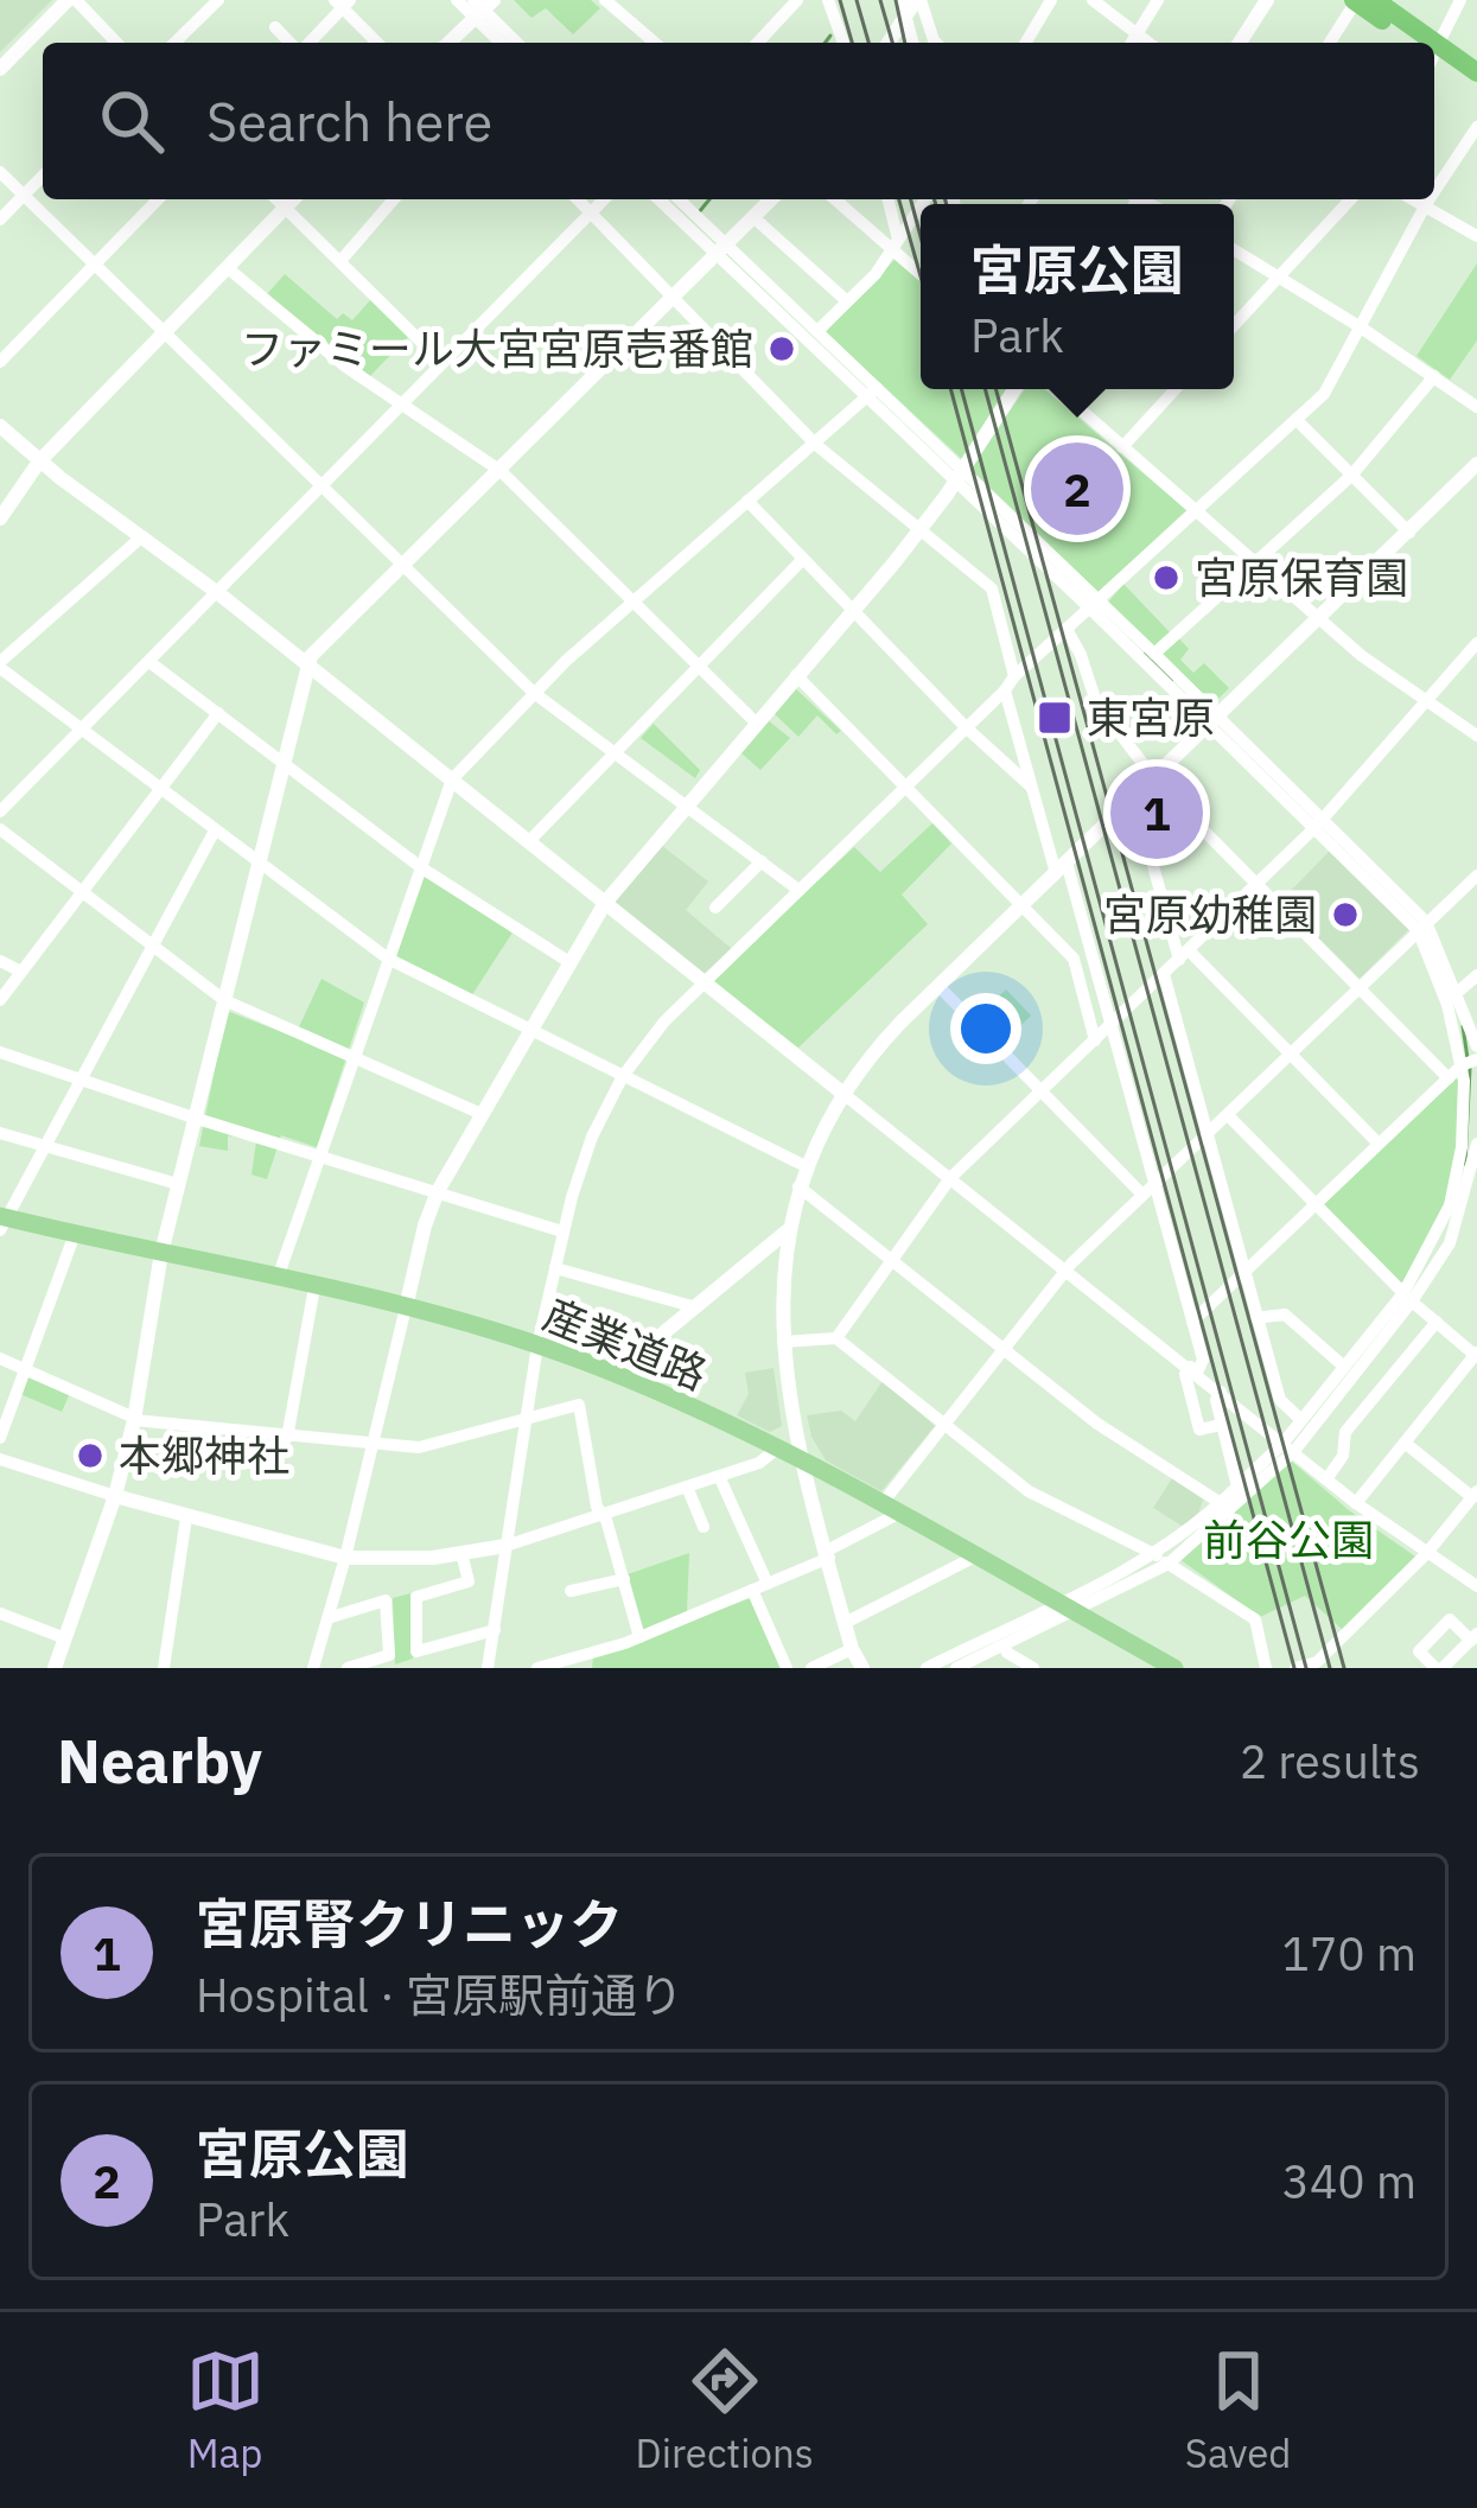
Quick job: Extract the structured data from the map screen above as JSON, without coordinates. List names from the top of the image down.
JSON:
{
  "streets": {
    "main road": ["産業道路"]
  },
  "parks": ["前谷公園"],
  "places": {
    "other": [
      "ファミール大宮宮原壱番館",
      "宮原保育園",
      "宮原幼稚園",
      "本郷神社"
    ],
    "transit": ["東宮原"]
  },
  "page": {
    "search": "Search here",
    "popup": ["宮原公園", "Park"],
    "pins": ["2", "1"],
    "heading": ["Nearby", "2 results"],
    "list": [
      {
        "mark": "1",
        "name": "宮原腎クリニック",
        "note": "Hospital · 宮原駅前通り",
        "value": "170 m"
      },
      {
        "mark": "2",
        "name": "宮原公園",
        "note": "Park",
        "value": "340 m"
      }
    ],
    "nav": ["Map", "Directions", "Saved"]
  }
}
